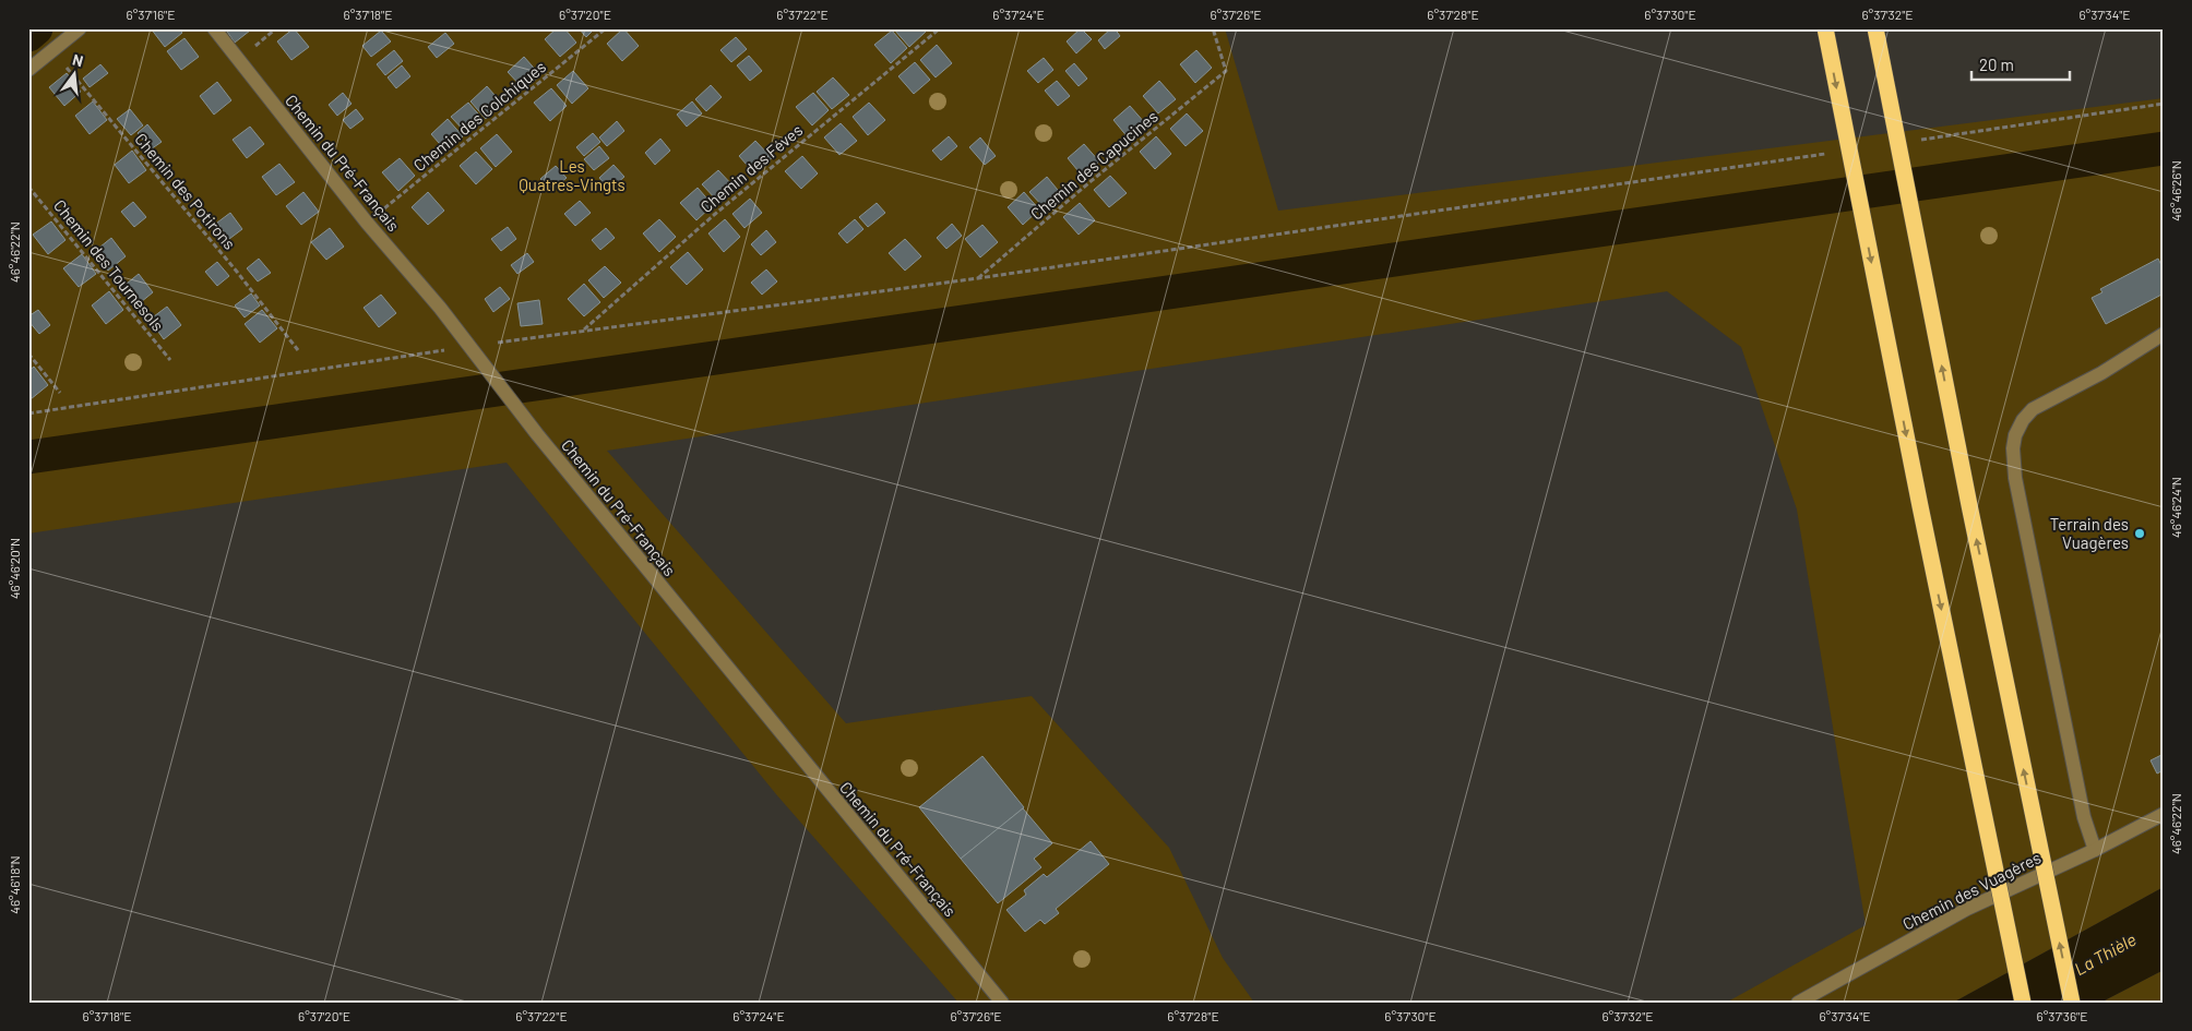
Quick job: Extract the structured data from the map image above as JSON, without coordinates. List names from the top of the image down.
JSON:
{
  "streets": {
    "street": ["Chemin du Pré-Français", "Chemin des Vuagères"],
    "path": [
      "Chemin des Colchiques",
      "Chemin des Capucines",
      "Chemin des Féves",
      "Chemin des Potirons",
      "Chemin des Tournesols"
    ]
  },
  "crossings": [
    ["Chemin des Colchiques", "Chemin du Pré-Français"]
  ],
  "water": ["La Thièle"],
  "parks": ["Les Quatres-Vingts"],
  "places": ["Terrain des Vuagères"],
  "scale_bar": "20 m",
  "north": "top",
  "coordinates": [
    "6°37'16\"E",
    "6°37'18\"E",
    "6°37'20\"E",
    "6°37'22\"E",
    "6°37'24\"E",
    "6°37'26\"E",
    "6°37'28\"E",
    "6°37'30\"E",
    "6°37'32\"E",
    "6°37'34\"E",
    "46°46'26\"N",
    "46°46'22\"N",
    "46°46'24\"N",
    "46°46'20\"N",
    "46°46'18\"N",
    "6°37'36\"E"
  ]
}
